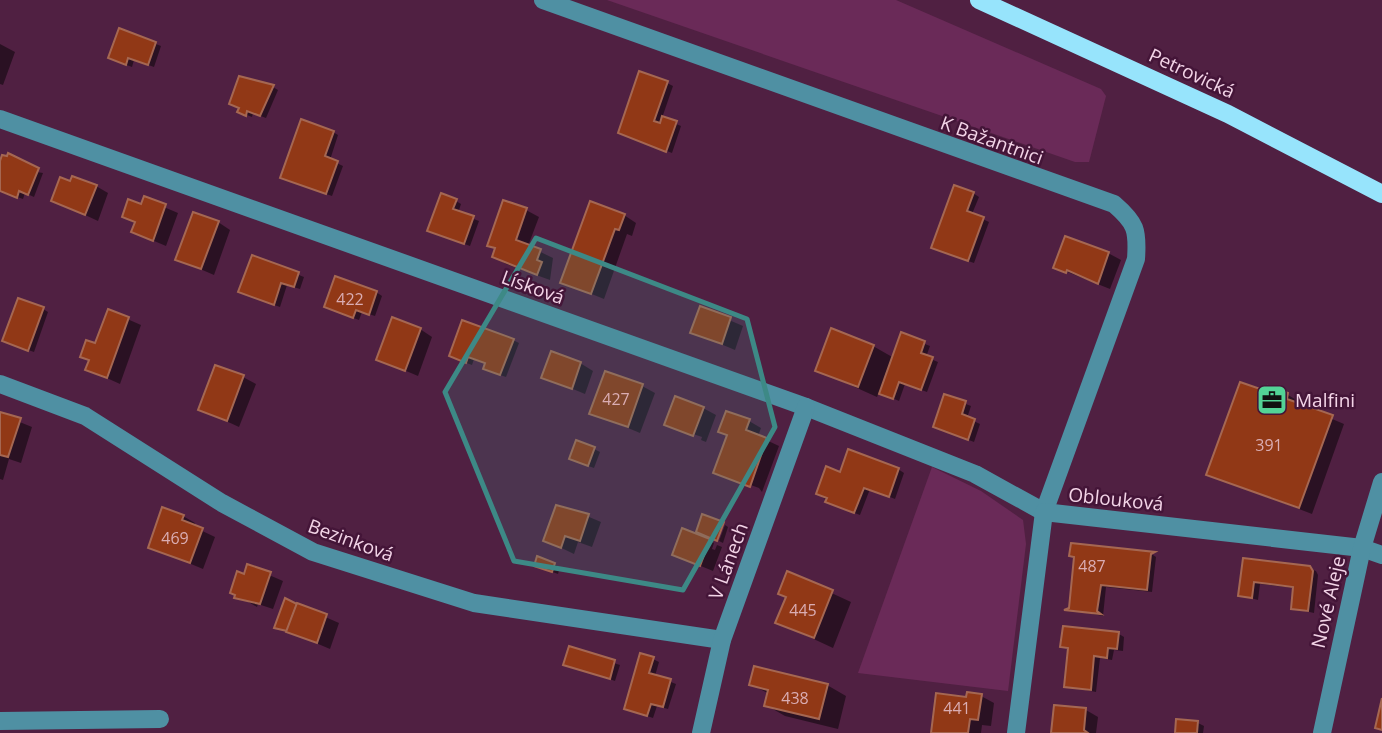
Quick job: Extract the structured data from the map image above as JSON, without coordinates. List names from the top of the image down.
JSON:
{
  "streets": {
    "main road": ["Petrovická"],
    "street": [
      "K Bažantnici",
      "Lísková",
      "Oblouková",
      "Bezinková",
      "V Lánech",
      "Nové Aleje"
    ]
  },
  "crossings": [
    ["K Bažantnici", "Lísková"],
    ["K Bažantnici", "Oblouková"],
    ["Lísková", "Oblouková"],
    ["Lísková", "V Lánech"],
    ["Oblouková", "Nové Aleje"],
    ["Bezinková", "V Lánech"]
  ],
  "places": {
    "office": ["Malfini"]
  },
  "house_numbers": [
    "422",
    "427",
    "391",
    "469",
    "487",
    "445",
    "438",
    "441"
  ]
}
